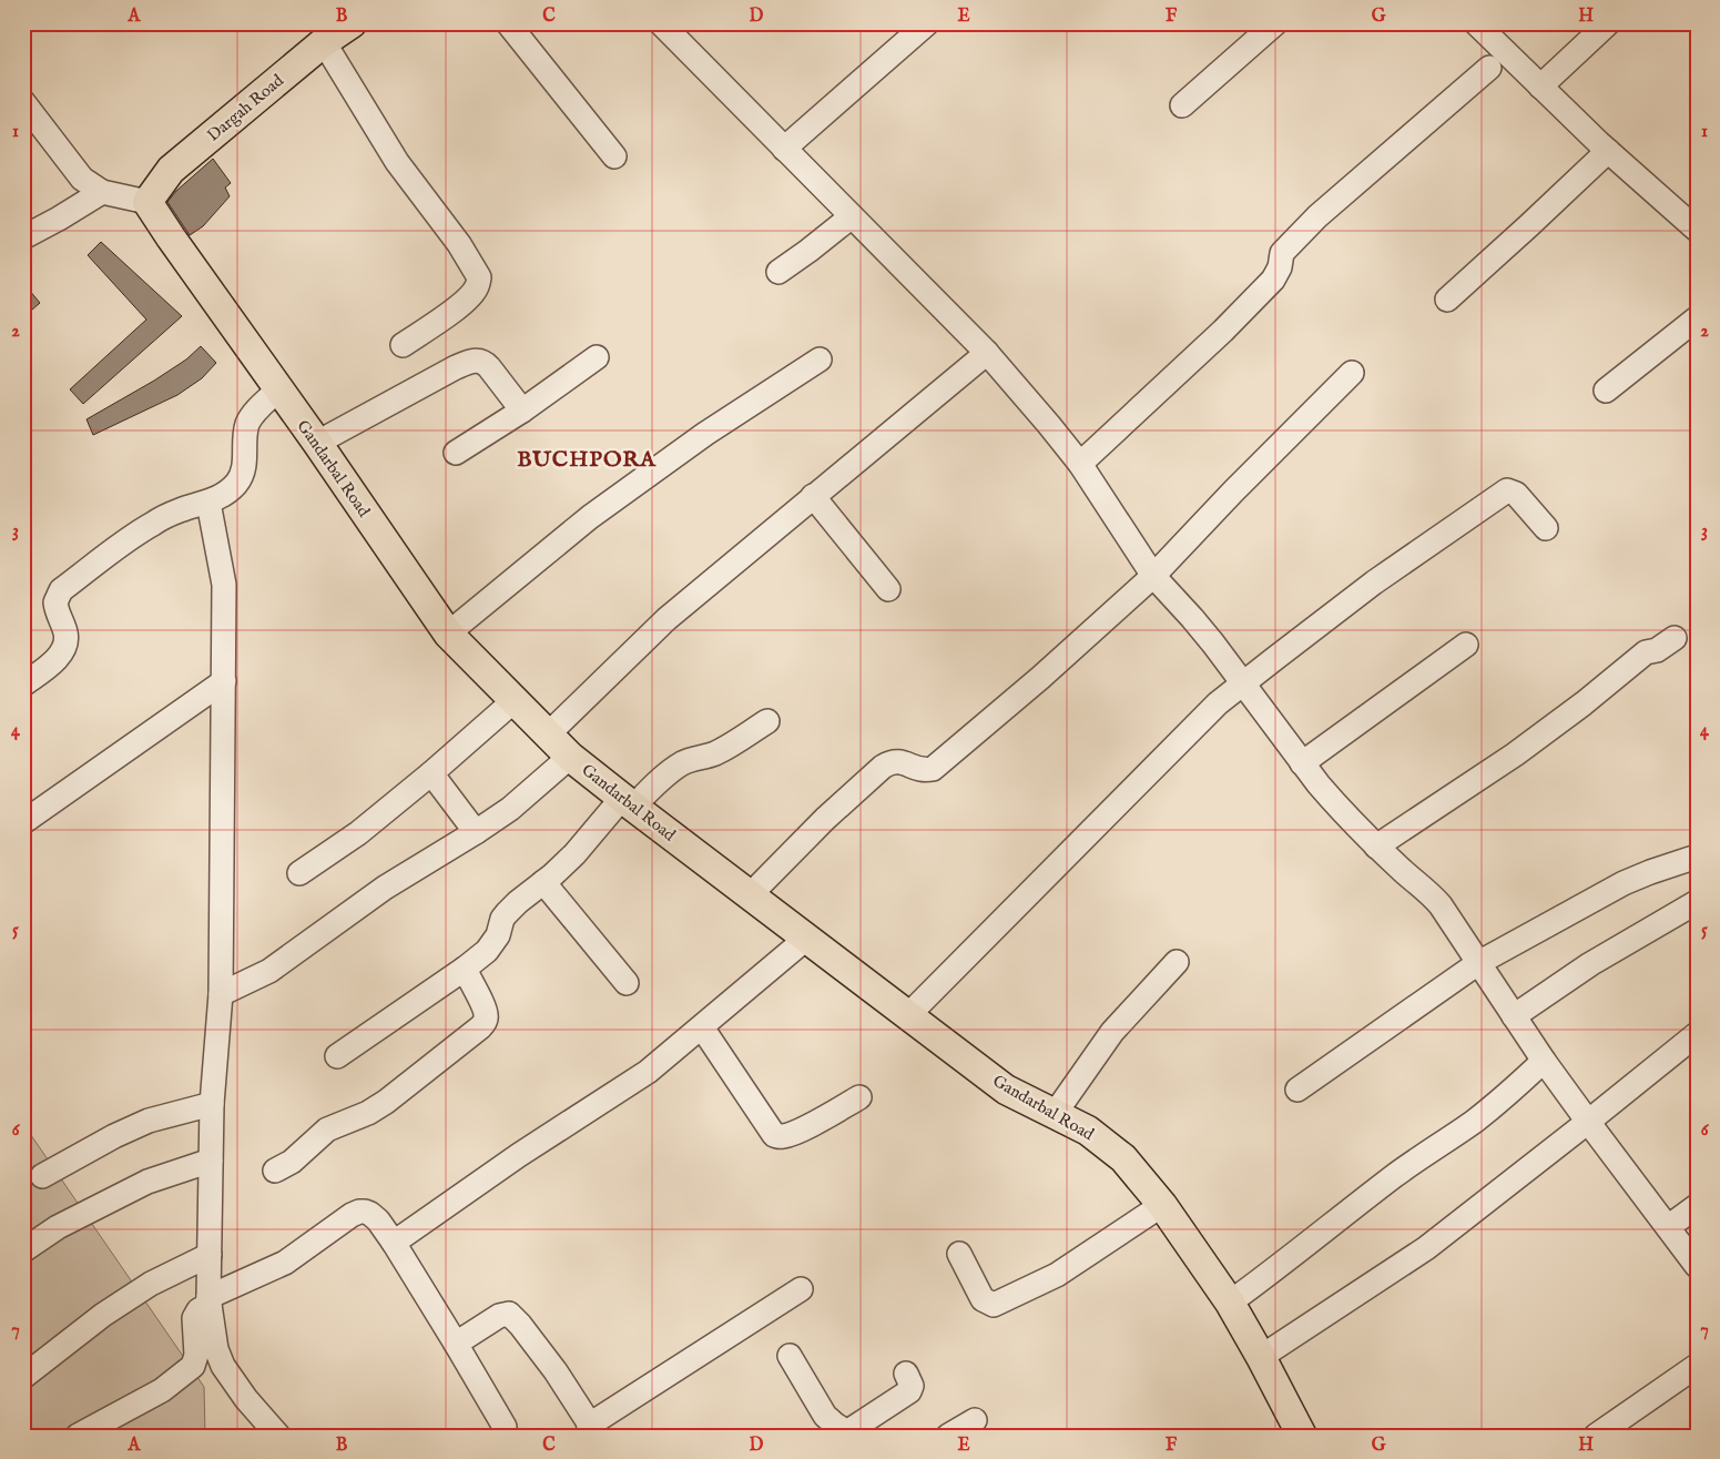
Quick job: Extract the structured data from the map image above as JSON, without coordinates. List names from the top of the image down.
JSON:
{
  "streets": {
    "main road": ["Dargah Road", "Gandarbal Road"]
  },
  "crossings": [
    ["Dargah Road", "Gandarbal Road"]
  ],
  "districts": ["BUCHPORA"],
  "grid": {
    "columns": [
      "A",
      "B",
      "C",
      "D",
      "E",
      "F",
      "G",
      "H"
    ],
    "rows": [
      "1",
      "2",
      "3",
      "4",
      "5",
      "6",
      "7"
    ]
  }
}
